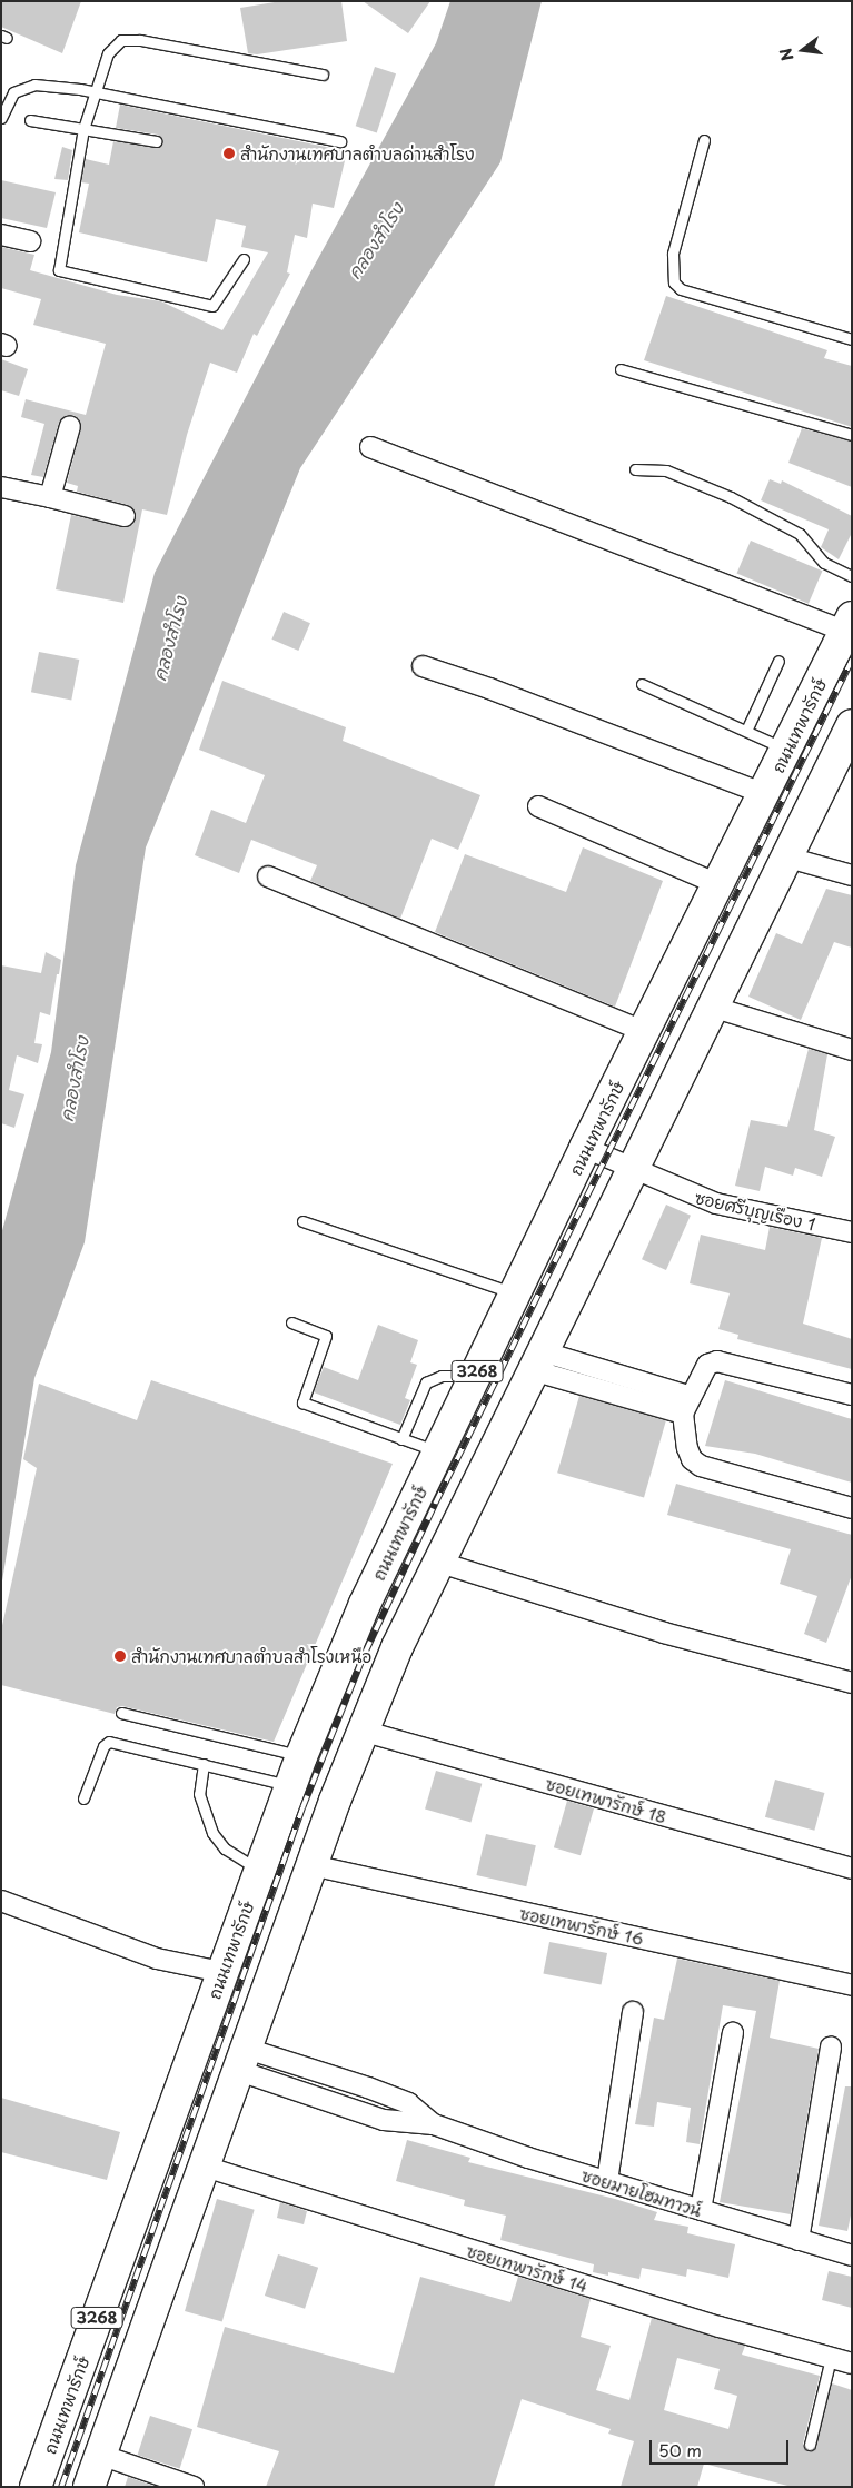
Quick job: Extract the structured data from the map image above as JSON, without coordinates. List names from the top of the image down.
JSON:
{
  "streets": {
    "main road": ["ถนนเทพารักษ์", "3268"],
    "street": [
      "ซอยศรีบุญเรือง 1",
      "ซอยเทพารักษ์ 18",
      "ซอยเทพารักษ์ 16",
      "ซอยมายโฮมทาวน์",
      "ซอยเทพารักษ์ 14"
    ]
  },
  "crossings": [
    ["ถนนเทพารักษ์", "ซอยศรีบุญเรือง 1"],
    ["ซอยศรีบุญเรือง 1", "3268"],
    ["3268", "ซอยเทพารักษ์ 18"],
    ["3268", "ซอยเทพารักษ์ 16"],
    ["3268", "ซอยมายโฮมทาวน์"],
    ["3268", "ซอยเทพารักษ์ 14"]
  ],
  "water": ["คลองสำโรง"],
  "places": ["สำนักงานเทศบาลตำบลด่านสำโรง", "สำนักงานเทศบาลตำบลสำโรงเหนือ"],
  "scale_bar": "50 m",
  "north": "left"
}
